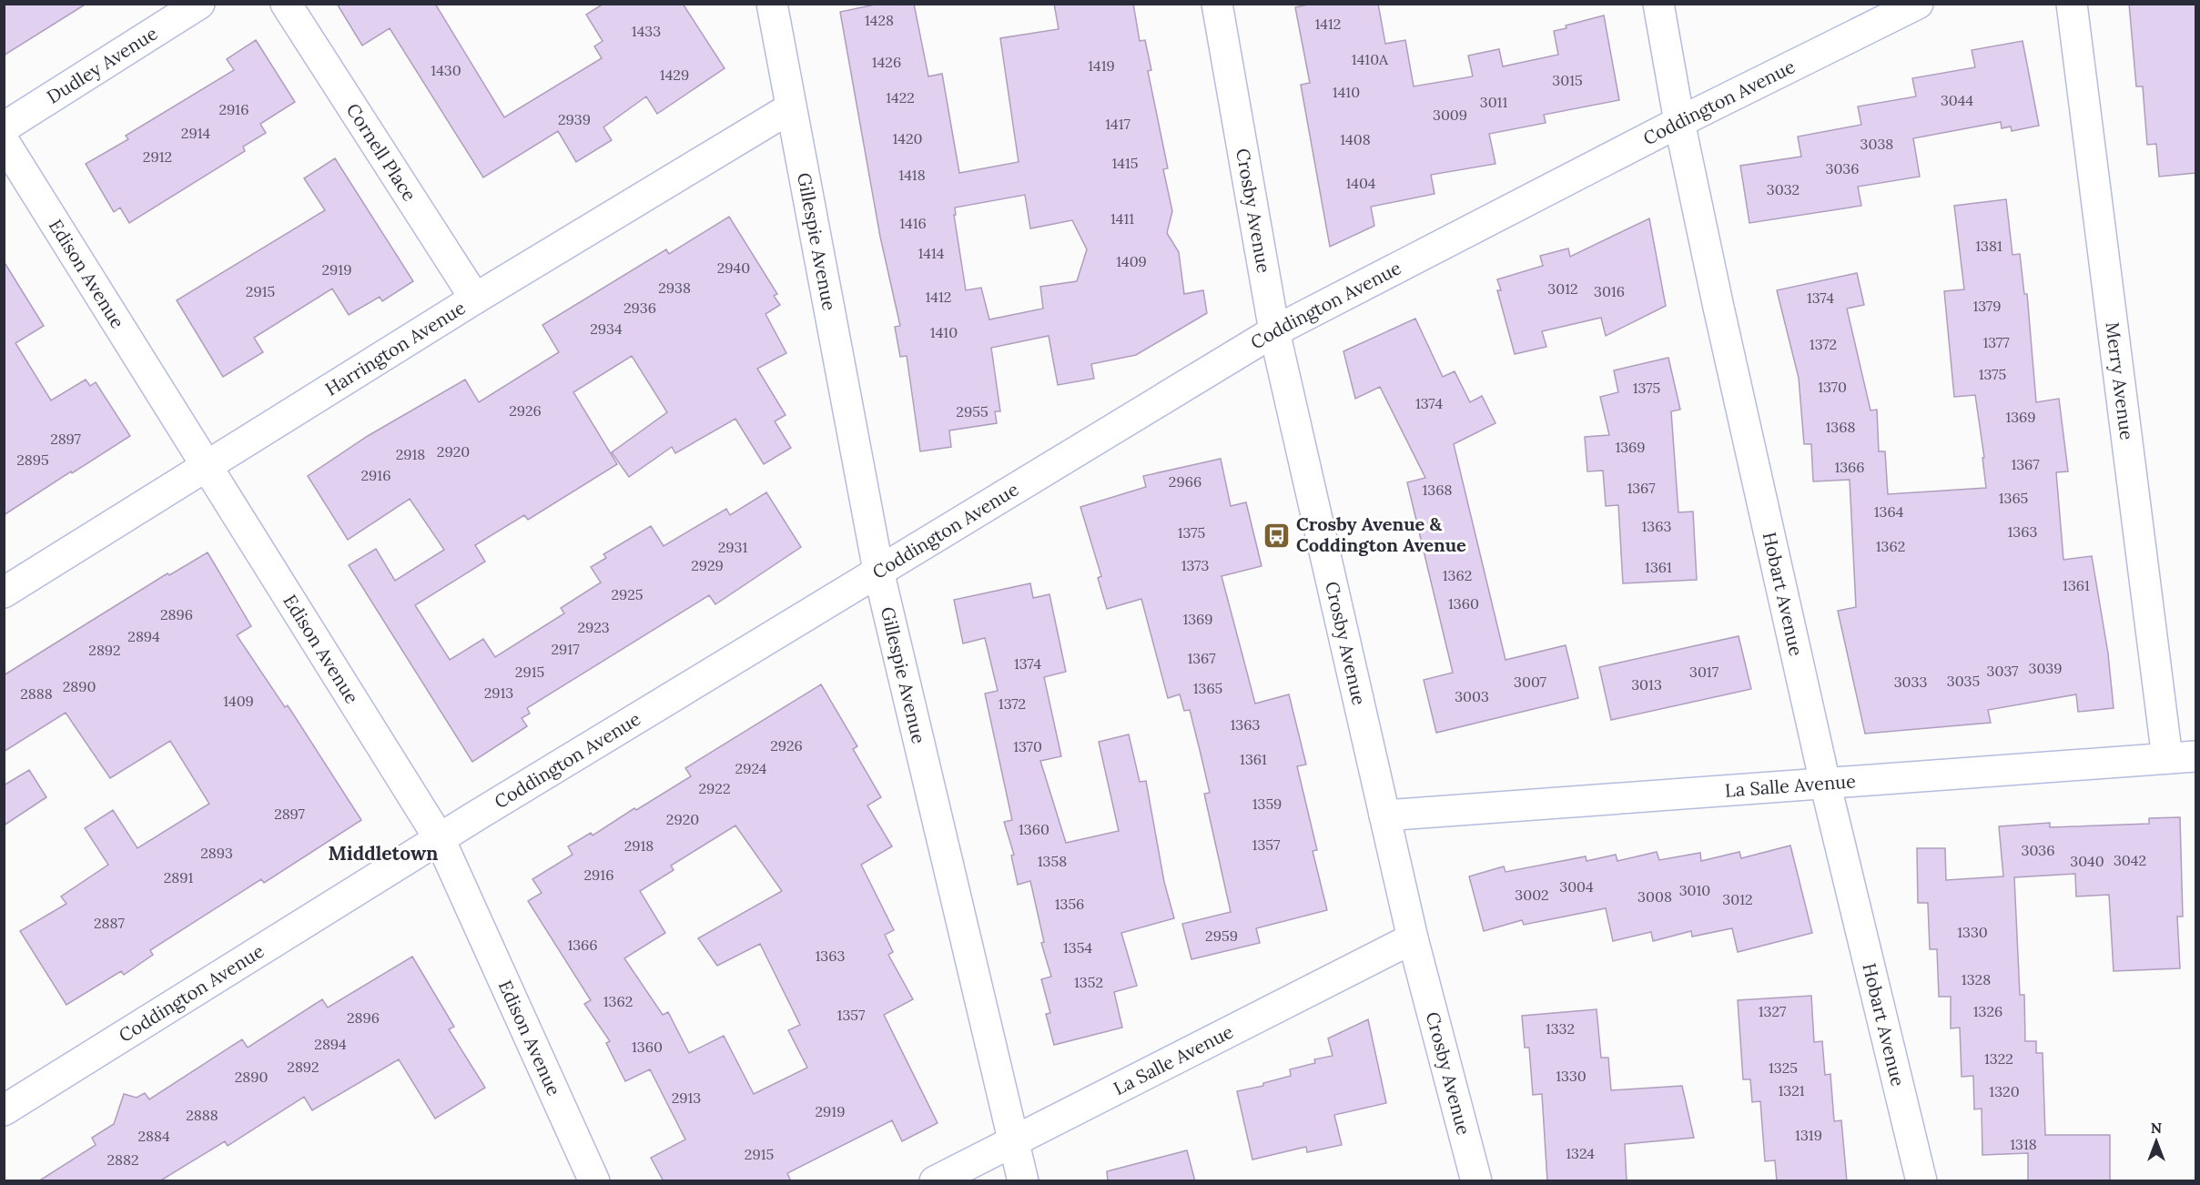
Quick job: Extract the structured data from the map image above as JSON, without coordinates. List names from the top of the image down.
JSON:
{
  "streets": {
    "street": [
      "Dudley Avenue",
      "Coddington Avenue",
      "Cornell Place",
      "Crosby Avenue",
      "Gillespie Avenue",
      "Edison Avenue",
      "Harrington Avenue",
      "Merry Avenue",
      "Hobart Avenue",
      "La Salle Avenue"
    ]
  },
  "crossings": [
    ["Coddington Avenue", "Crosby Avenue"],
    ["Coddington Avenue", "Gillespie Avenue"],
    ["Coddington Avenue", "Edison Avenue"],
    ["Coddington Avenue", "Hobart Avenue"],
    ["Cornell Place", "Harrington Avenue"],
    ["Crosby Avenue", "La Salle Avenue"],
    ["Gillespie Avenue", "Harrington Avenue"],
    ["Gillespie Avenue", "La Salle Avenue"],
    ["Edison Avenue", "Harrington Avenue"],
    ["Merry Avenue", "La Salle Avenue"],
    ["Hobart Avenue", "La Salle Avenue"]
  ],
  "districts": ["Middletown"],
  "places": {
    "bus stop": ["Crosby Avenue & Coddington Avenue"]
  },
  "house_numbers": [
    "1428",
    "1412",
    "1433",
    "1410A",
    "1426",
    "1419",
    "1430",
    "1429",
    "3015",
    "1410",
    "1422",
    "3044",
    "3011",
    "2916",
    "3009",
    "2939",
    "1417",
    "2914",
    "1420",
    "1408",
    "3038",
    "2912",
    "1415",
    "3036",
    "1418",
    "1404",
    "3032",
    "1411",
    "1416",
    "1381",
    "1414",
    "1409",
    "2940",
    "2919",
    "2938",
    "3012",
    "2915",
    "3016",
    "1412",
    "1374",
    "1379",
    "2936",
    "2934",
    "1410",
    "1377",
    "1372",
    "1375",
    "1370",
    "1375",
    "1374",
    "2926",
    "2955",
    "1369",
    "1368",
    "2897",
    "1369",
    "2920",
    "2918",
    "2895",
    "1367",
    "1366",
    "2916",
    "2966",
    "1367",
    "1368",
    "1365",
    "1364",
    "1363",
    "1363",
    "1375",
    "1362",
    "2931",
    "2929",
    "1373",
    "1361",
    "1362",
    "1361",
    "2925",
    "1360",
    "2896",
    "1369",
    "2923",
    "2894",
    "2917",
    "2892",
    "1367",
    "1374",
    "3039",
    "3037",
    "2915",
    "3017",
    "3035",
    "3007",
    "3033",
    "3013",
    "2890",
    "1365",
    "2913",
    "2888",
    "3003",
    "1409",
    "1372",
    "1363",
    "2926",
    "1370",
    "1361",
    "2924",
    "2922",
    "1359",
    "2897",
    "2920",
    "1360",
    "1357",
    "2918",
    "3036",
    "2893",
    "3042",
    "1358",
    "3040",
    "2916",
    "2891",
    "3004",
    "3010",
    "3002",
    "3008",
    "3012",
    "1356",
    "2887",
    "1330",
    "2959",
    "1366",
    "1354",
    "1363",
    "1328",
    "1352",
    "1362",
    "1327",
    "1326",
    "1357",
    "2896",
    "1332",
    "2894",
    "1360",
    "1322",
    "2892",
    "1325",
    "1330",
    "2890",
    "1321",
    "1320",
    "2913",
    "2919",
    "2888",
    "1319",
    "2884",
    "1318",
    "1324",
    "2915",
    "2882"
  ],
  "north": "top"
}
